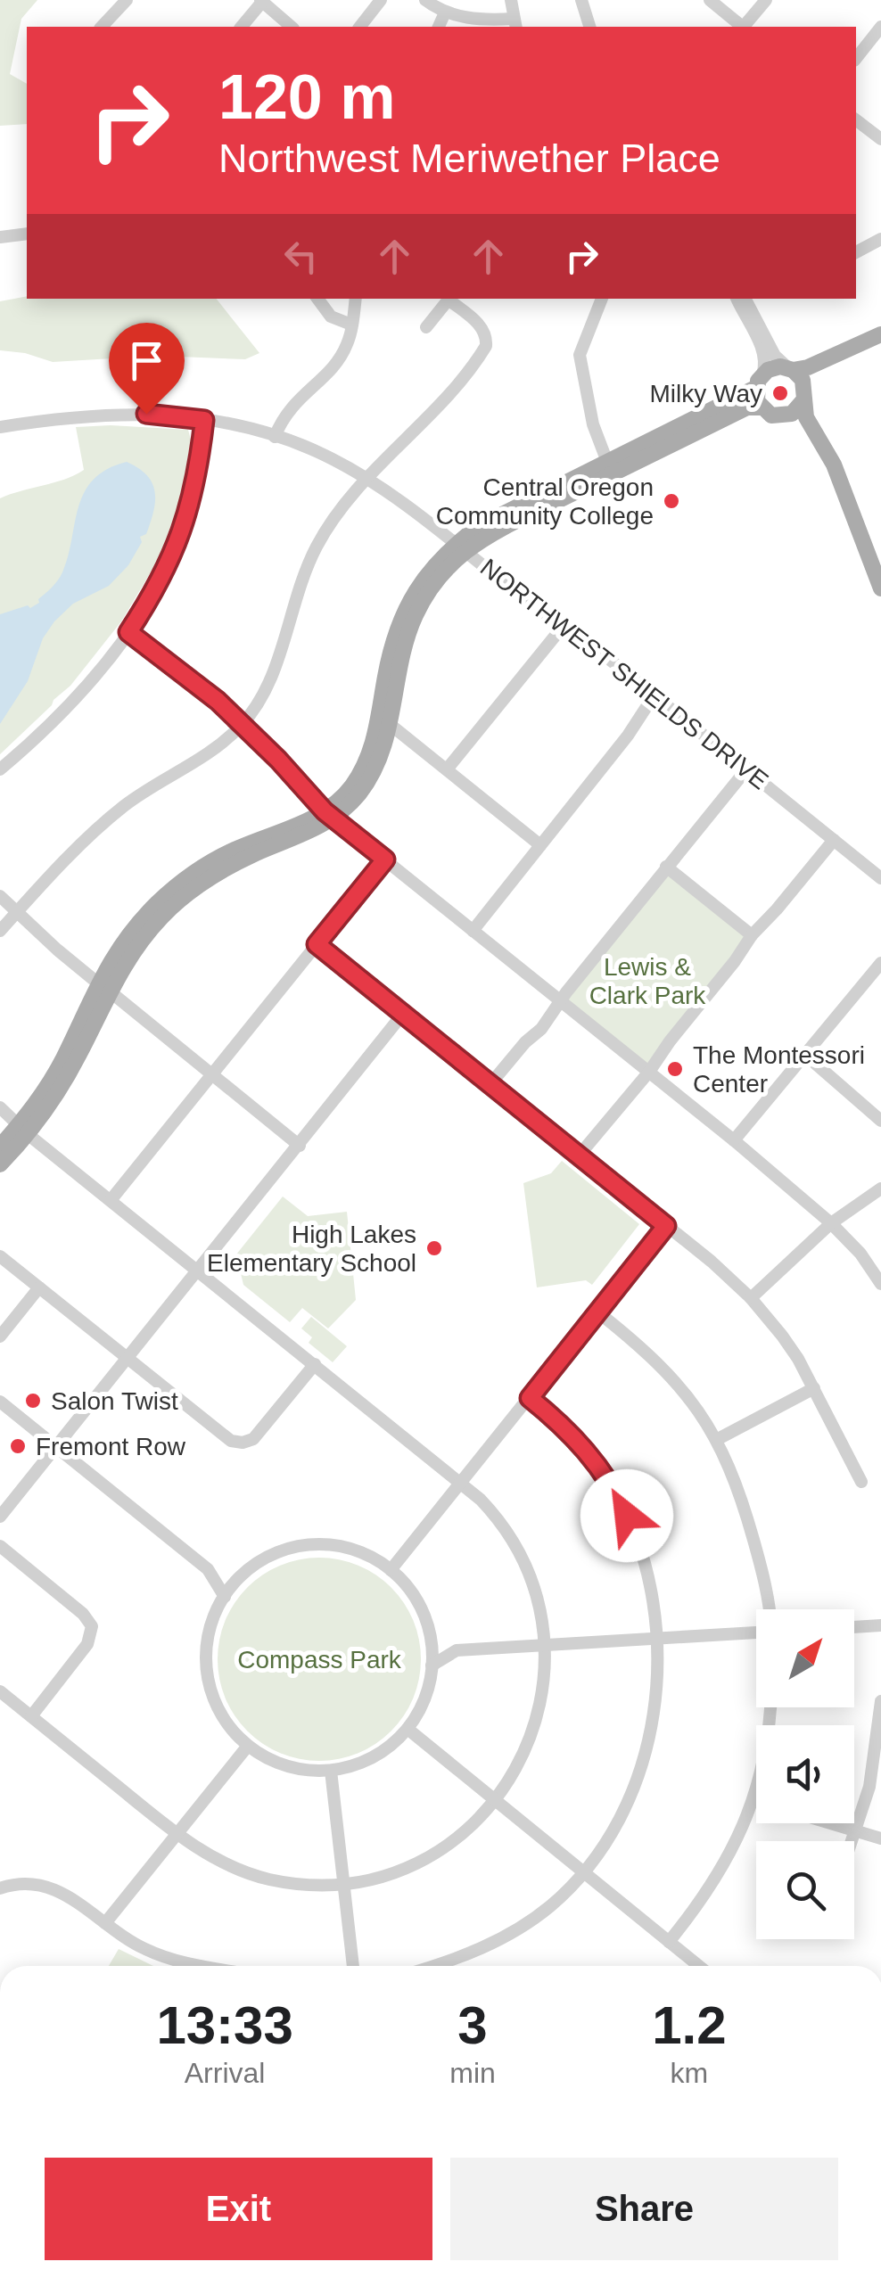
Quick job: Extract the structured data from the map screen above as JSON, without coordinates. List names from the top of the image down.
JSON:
{
  "streets": {
    "street": ["NORTHWEST SHIELDS DRIVE"]
  },
  "parks": ["Lewis & Clark Park", "Compass Park"],
  "places": [
    "Milky Way",
    "Central Oregon Community College",
    "The Montessori Center",
    "High Lakes Elementary School",
    "Salon Twist",
    "Fremont Row"
  ],
  "north": "top right",
  "page": {
    "turn": ["120 m", "Northwest Meriwether Place"],
    "eta": [
      "13:33",
      "Arrival",
      "3",
      "min",
      "1.2",
      "km"
    ],
    "buttons": ["Exit", "Share"]
  }
}
